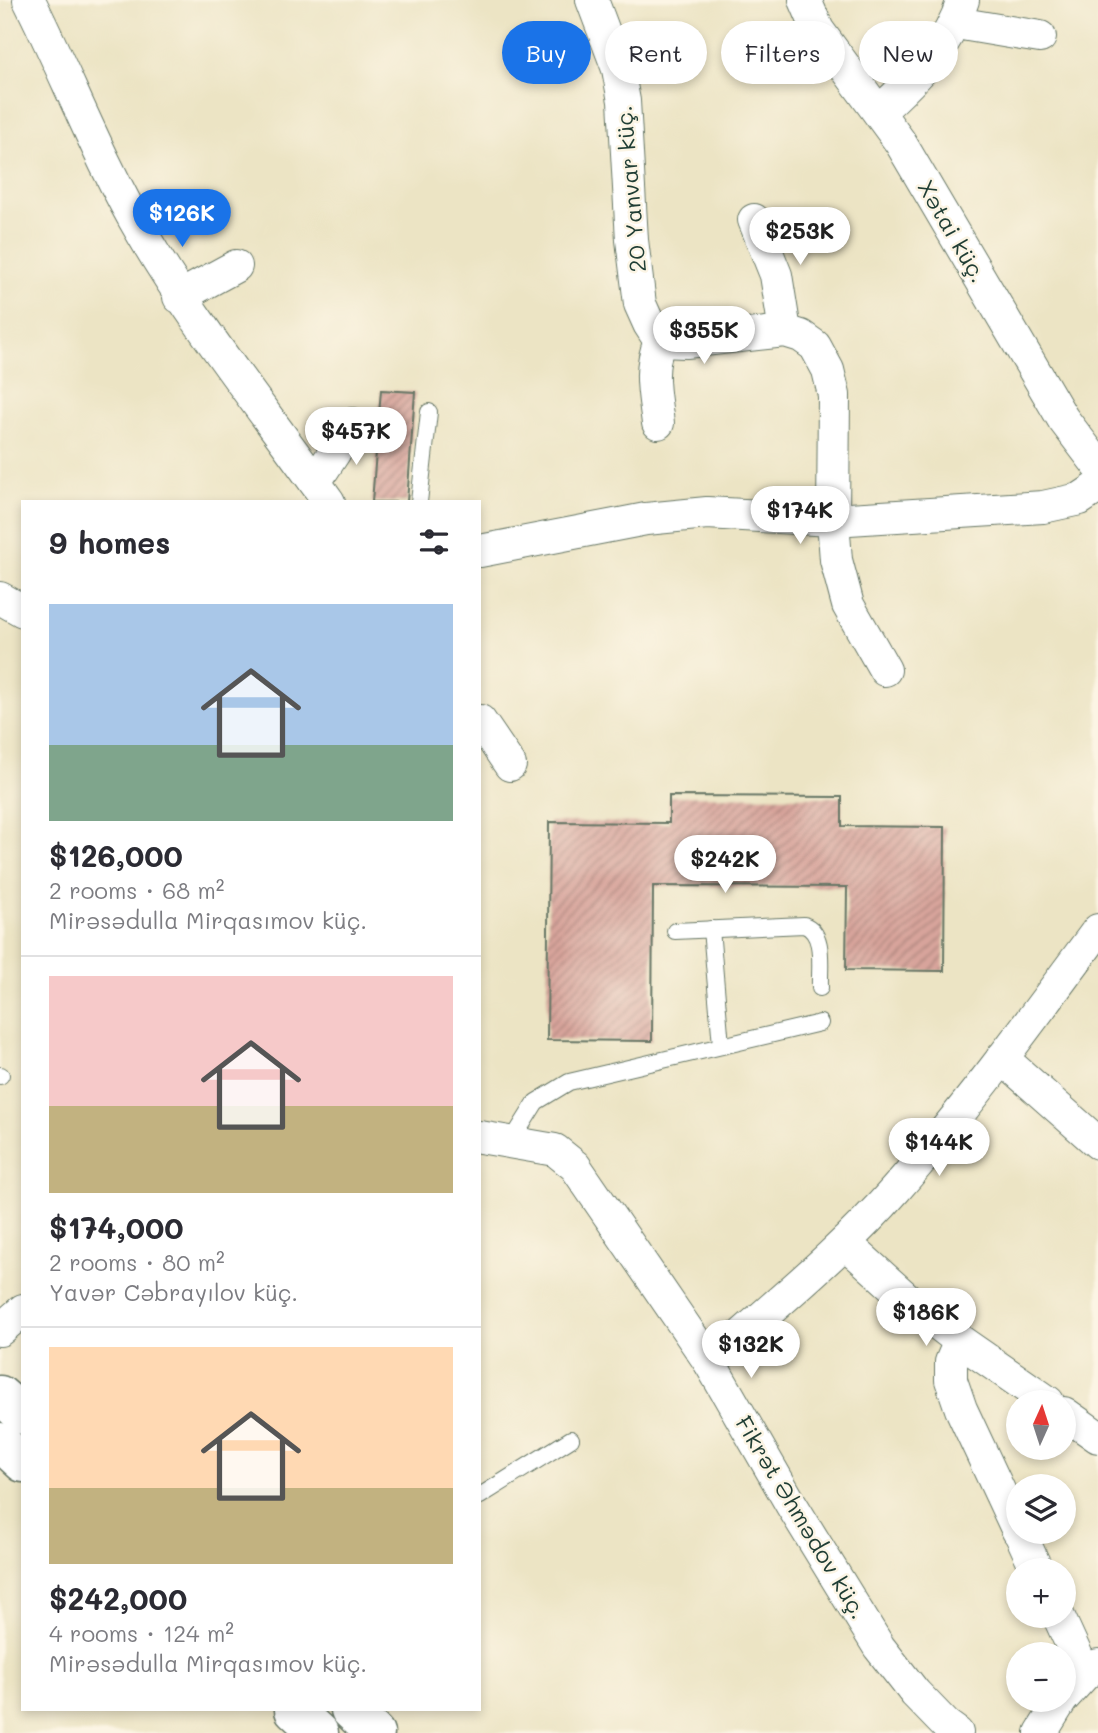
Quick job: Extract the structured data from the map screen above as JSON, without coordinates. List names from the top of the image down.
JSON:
{
  "streets": {
    "street": ["20 Yanvar küç.", "Xətai küç.", "Fikrət Əhmədov küç."]
  },
  "north": "top",
  "page": {
    "chip": [
      "Buy",
      "Rent",
      "Filters",
      "New"
    ],
    "price": [
      "$126K",
      "$253K",
      "$355K",
      "$457K",
      "$174K",
      "$242K",
      "$144K",
      "$186K",
      "$132K"
    ],
    "heading": "9 homes",
    "list": [
      {
        "name": "$126,000",
        "note": "2 rooms · 68 m² · Mirəsədulla Mirqasımov küç."
      },
      {
        "name": "$174,000",
        "note": "2 rooms · 80 m² · Yavər Cəbrayılov küç."
      },
      {
        "name": "$242,000",
        "note": "4 rooms · 124 m² · Mirəsədulla Mirqasımov küç."
      }
    ],
    "map_buttons": ["+", "−"]
  }
}
